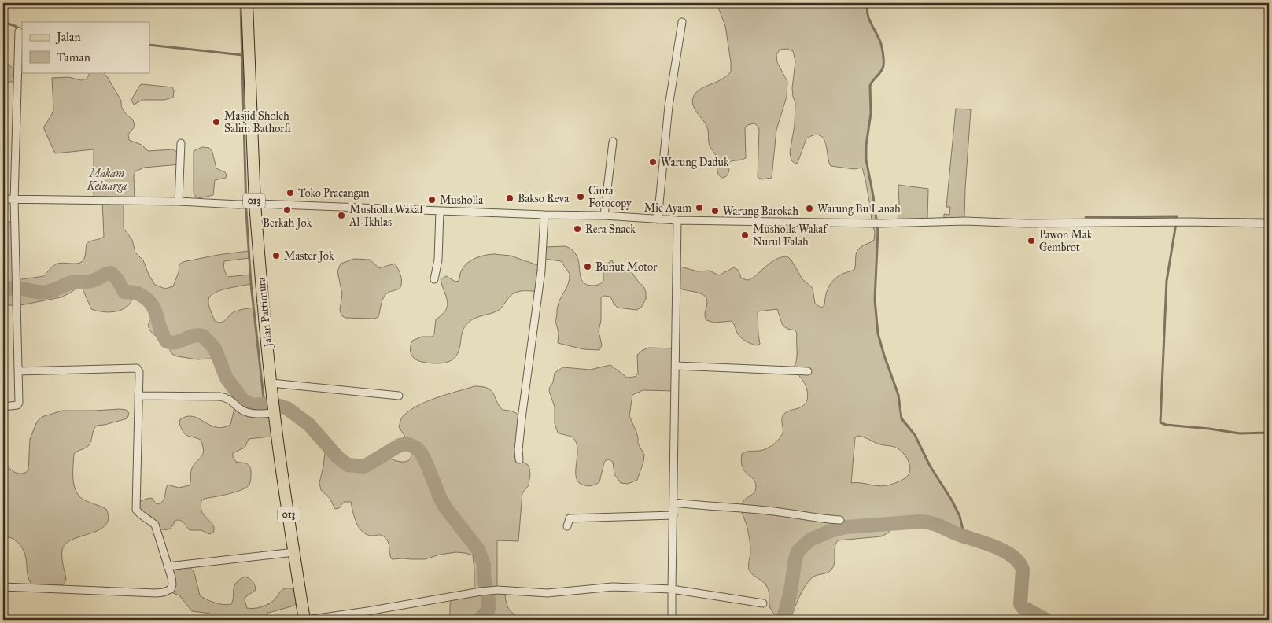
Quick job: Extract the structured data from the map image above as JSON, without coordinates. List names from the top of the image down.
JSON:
{
  "streets": {
    "main road": ["013", "Jalan Pattimura"]
  },
  "parks": ["Makam Keluarga"],
  "places": [
    "Masjid Sholeh Salim Bathorfi",
    "Warung Daduk",
    "Toko Pracangan",
    "Cinta Fotocopy",
    "Bakso Reva",
    "Musholla",
    "Mie Ayam",
    "Warung Bu Lanah",
    "Berkah Jok",
    "Warung Barokah",
    "Musholla Wakaf Al-Ikhlas",
    "Rera Snack",
    "Musholla Wakaf Nurul Falah",
    "Pawon Mak Gembrot",
    "Master Jok",
    "Bunut Motor"
  ],
  "legend": ["Jalan", "Taman"]
}
